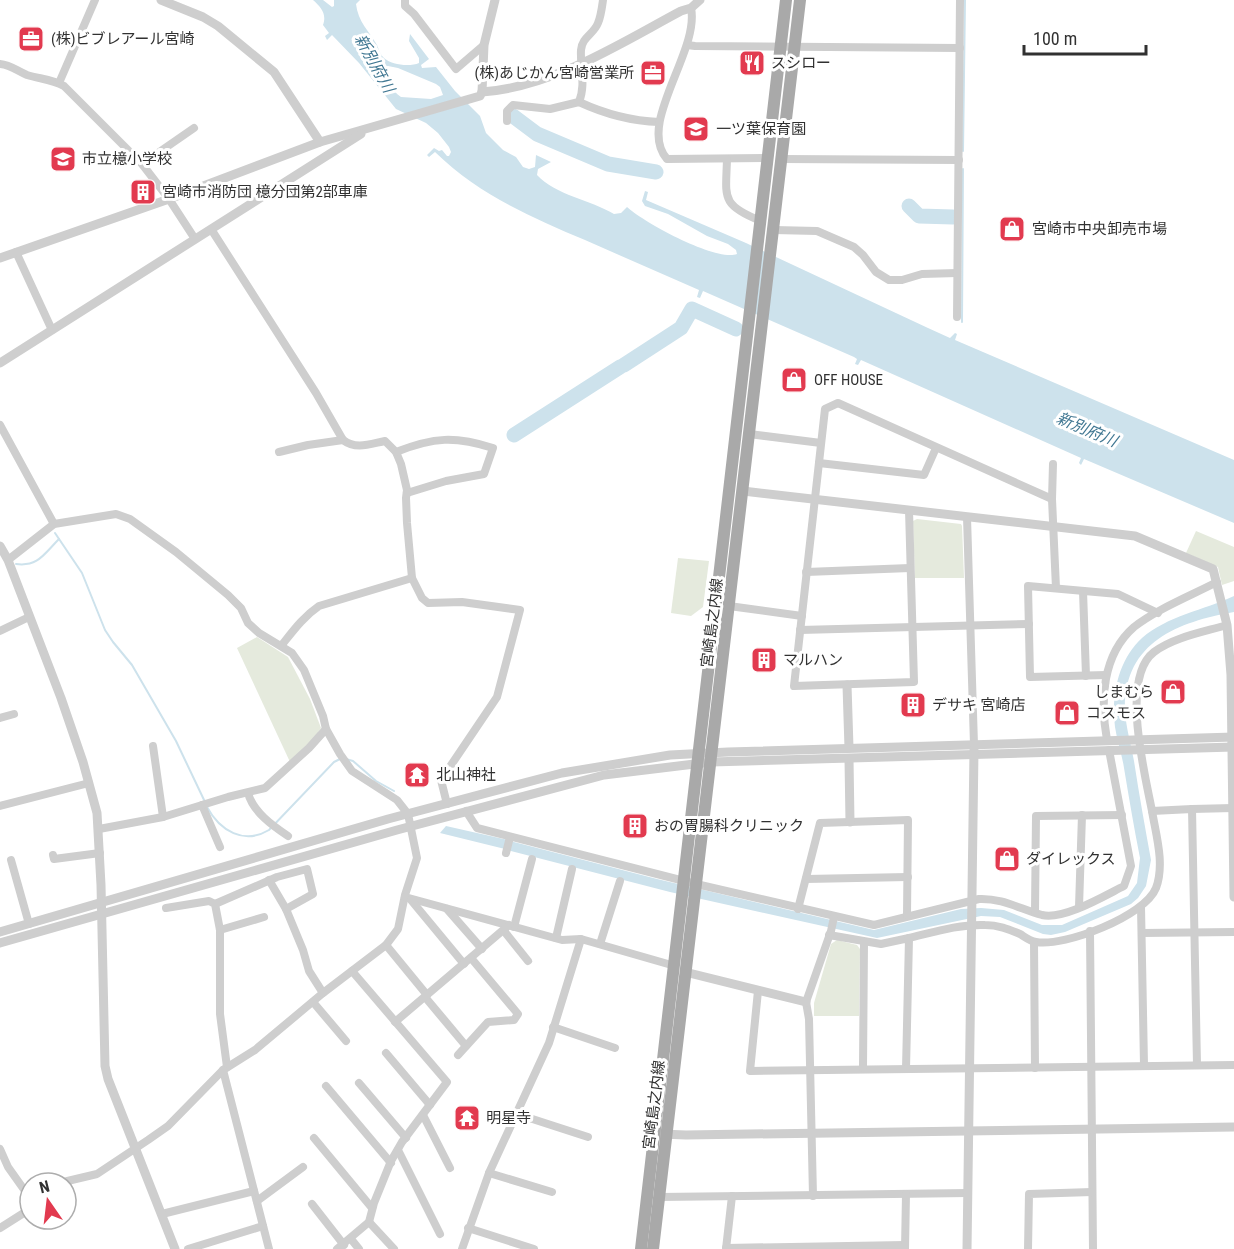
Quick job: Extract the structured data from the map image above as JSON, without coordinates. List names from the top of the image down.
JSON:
{
  "streets": {
    "main road": ["宮崎島之内線"]
  },
  "water": ["新別府川"],
  "places": {
    "office": ["(株)ビブレアール宮崎", "(株)あじかん宮崎営業所"],
    "restaurant": ["スシロー"],
    "school or university": ["一ツ葉保育園", "市立檍小学校"],
    "building": [
      "宮崎市消防団 檍分団第2部車庫",
      "マルハン",
      "デサキ 宮崎店",
      "おの胃腸科クリニック"
    ],
    "shop": [
      "宮崎市中央卸売市場",
      "OFF HOUSE",
      "しまむら",
      "コスモス",
      "ダイレックス"
    ],
    "temple": ["北山神社", "明星寺"]
  },
  "scale_bar": "100 m",
  "north": "top"
}
